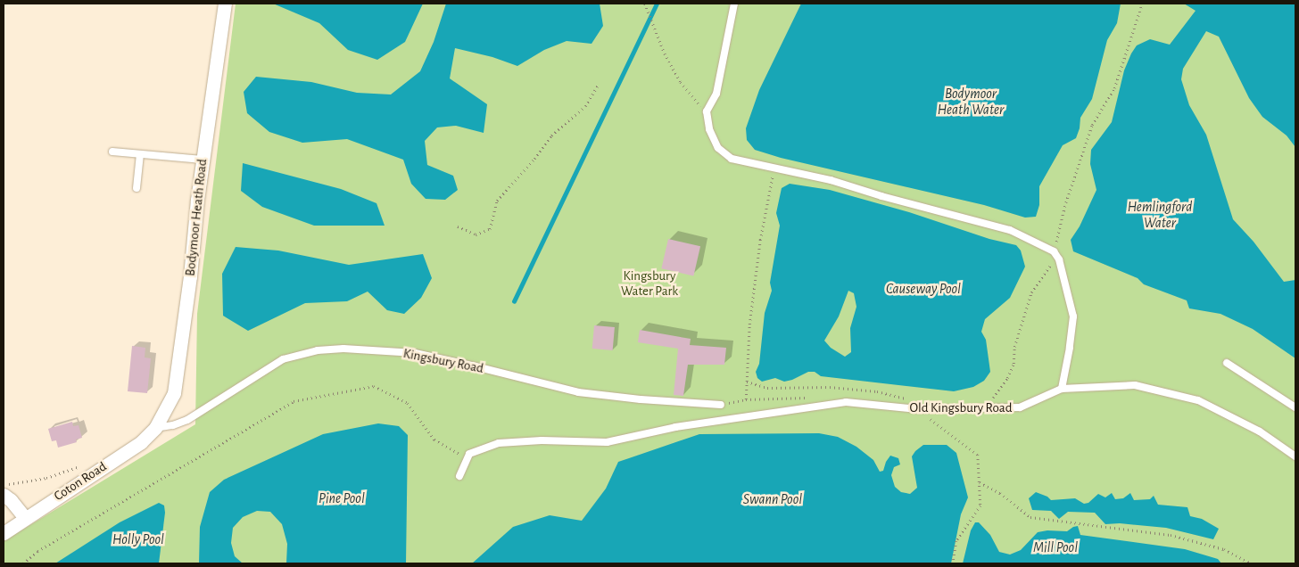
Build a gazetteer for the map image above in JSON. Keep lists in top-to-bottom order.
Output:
{
  "streets": {
    "street": ["Bodymoor Heath Road", "Coton Road"],
    "lane": ["Kingsbury Road", "Old Kingsbury Road"]
  },
  "crossings": [
    ["Bodymoor Heath Road", "Kingsbury Road"],
    ["Bodymoor Heath Road", "Coton Road"],
    ["Kingsbury Road", "Coton Road"]
  ],
  "water": [
    "Bodymoor Heath Water",
    "Hemlingford Water",
    "Causeway Pool",
    "Pine Pool",
    "Swann Pool",
    "Holly Pool",
    "Mill Pool"
  ],
  "parks": ["Kingsbury Water Park"]
}
